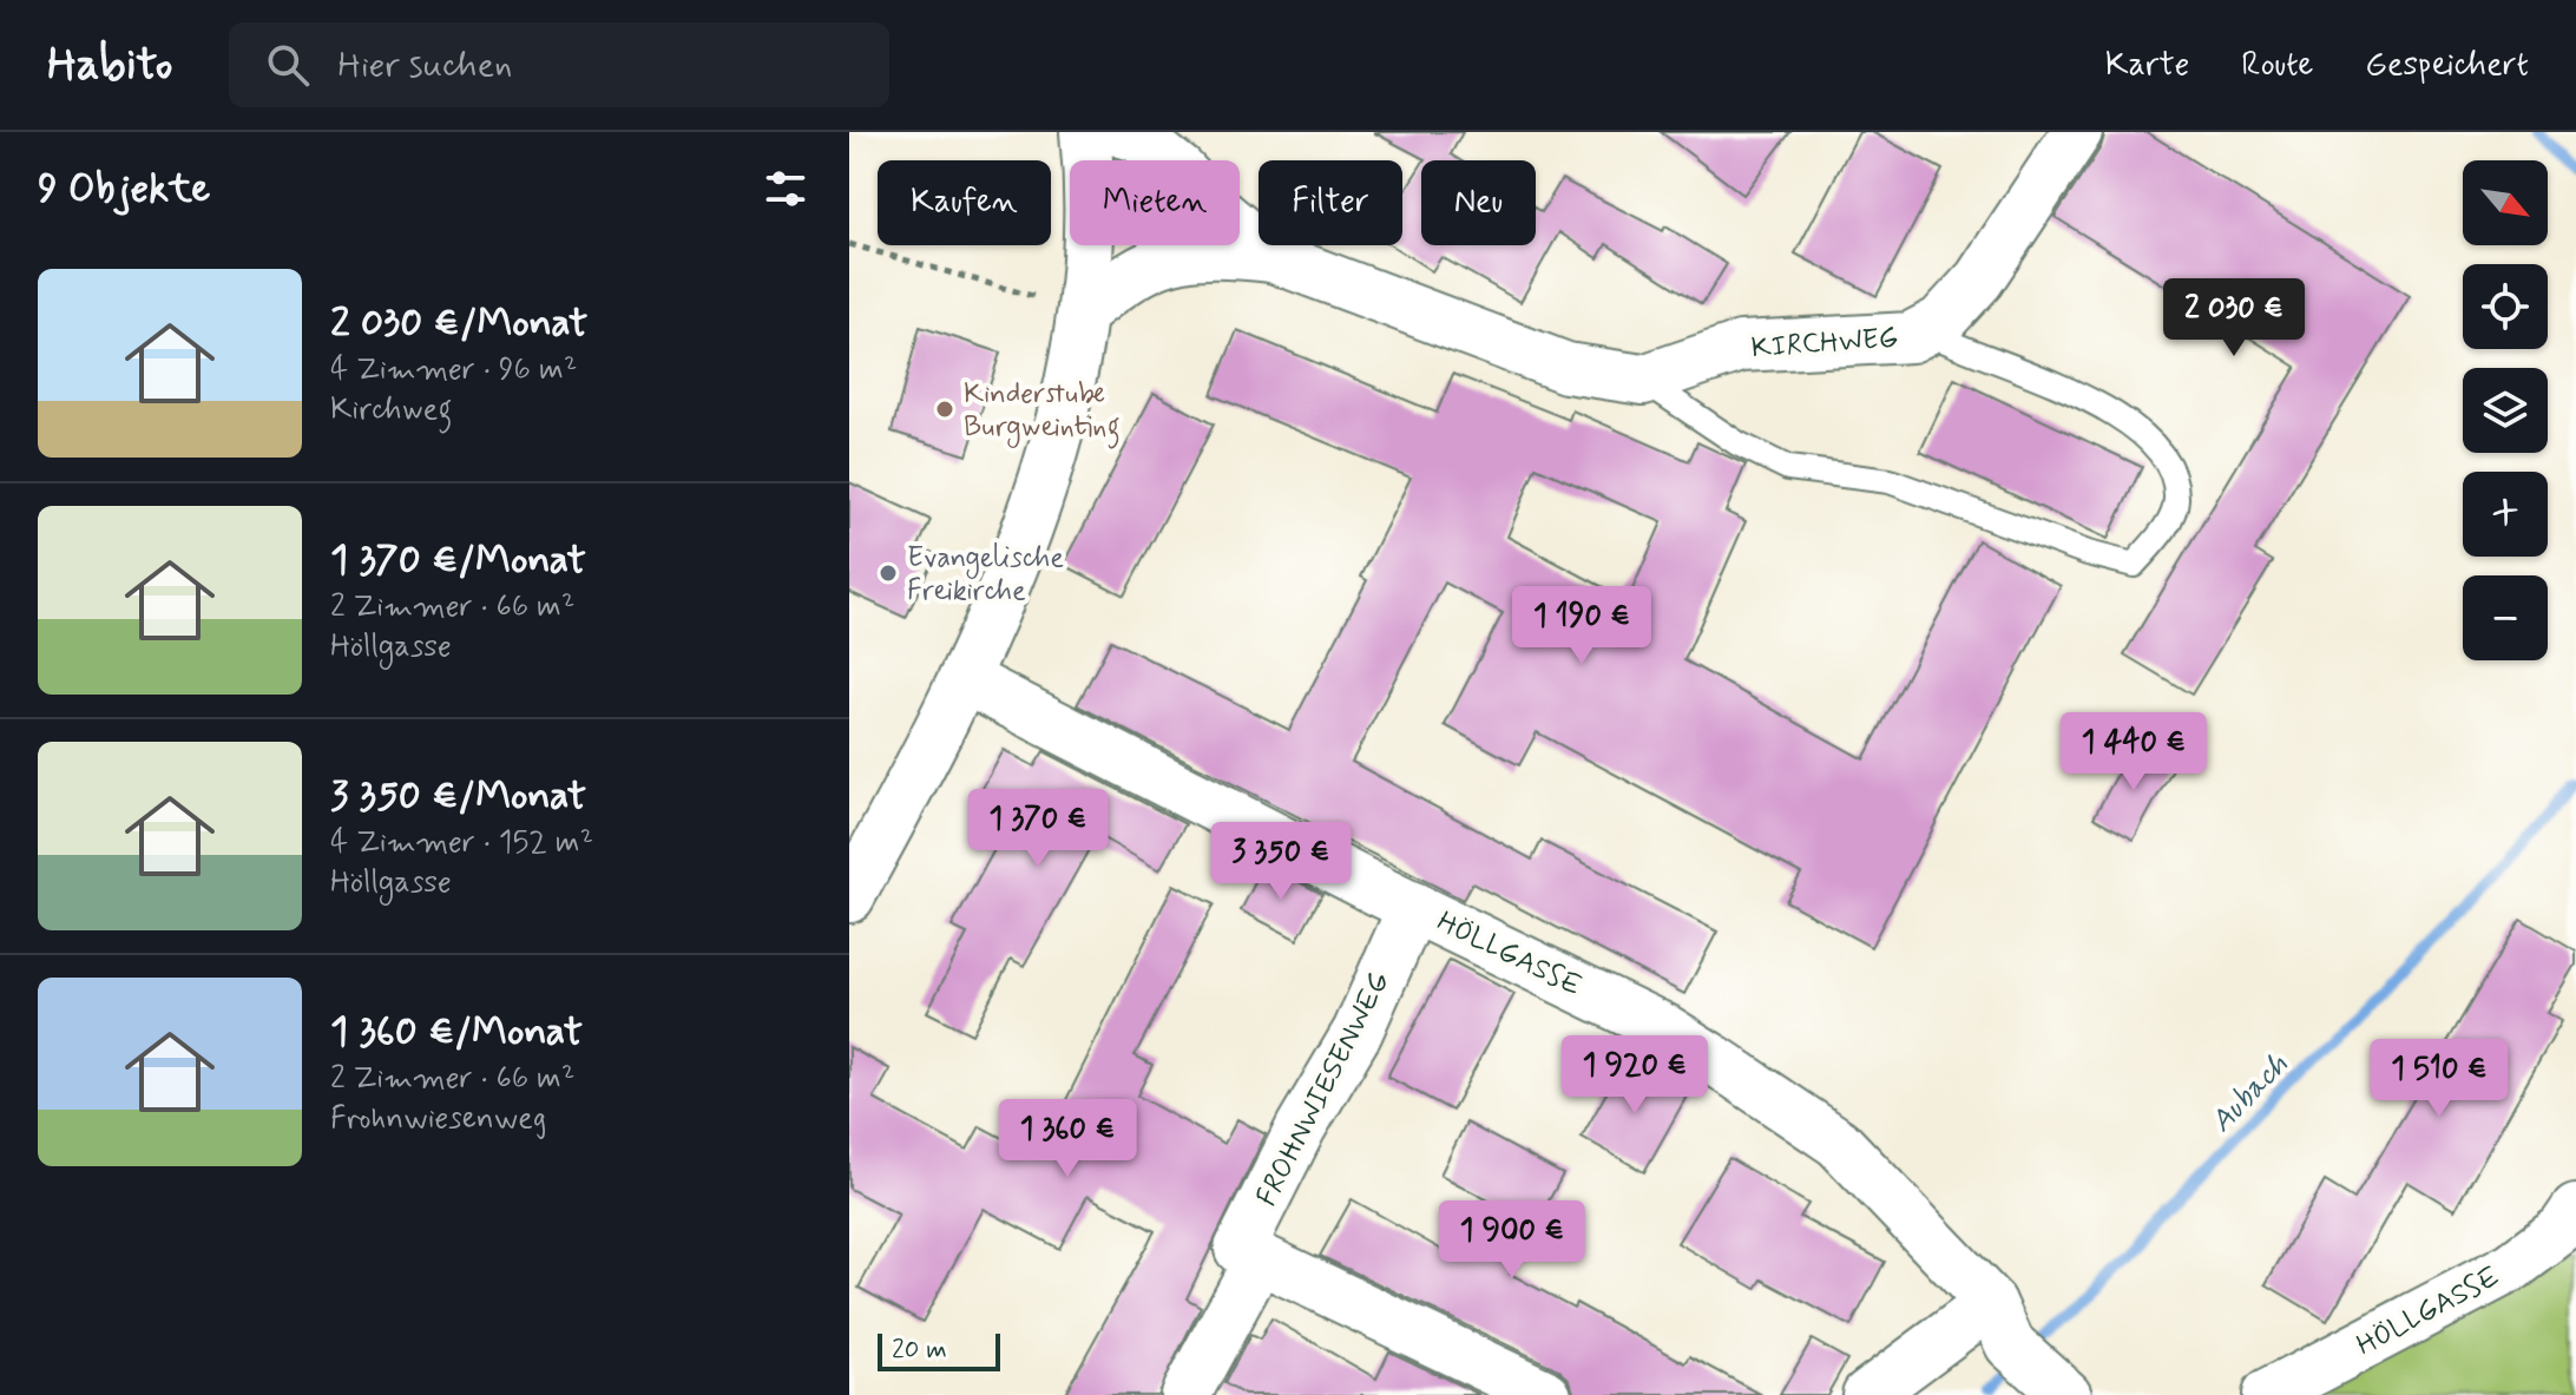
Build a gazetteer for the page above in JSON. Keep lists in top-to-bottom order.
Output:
{
  "streets": {
    "street": ["KIRCHWEG", "HÖLLGASSE", "FROHNWIESENWEG"]
  },
  "crossings": [
    ["HÖLLGASSE", "FROHNWIESENWEG"]
  ],
  "water": ["Aubach"],
  "places": ["Kinderstube Burgweinting", "Evangelische Freikirche"],
  "scale_bar": "20 m",
  "north": "bottom right",
  "page": {
    "header": "Habito",
    "search": "Hier suchen",
    "nav": ["Karte", "Route", "Gespeichert"],
    "heading": "9 Objekte",
    "map_buttons": ["+", "−"],
    "chip": [
      "Kaufen",
      "Mieten",
      "Filter",
      "Neu"
    ],
    "list": [
      {
        "name": "2 030 €/Monat",
        "note": "4 Zimmer · 96 m² · Kirchweg"
      },
      {
        "name": "1 370 €/Monat",
        "note": "2 Zimmer · 66 m² · Höllgasse"
      },
      {
        "name": "3 350 €/Monat",
        "note": "4 Zimmer · 152 m² · Höllgasse"
      },
      {
        "name": "1 360 €/Monat",
        "note": "2 Zimmer · 66 m² · Frohnwiesenweg"
      }
    ],
    "price": [
      "2 030 €",
      "1 190 €",
      "1 440 €",
      "1 370 €",
      "3 350 €",
      "1 920 €",
      "1 510 €",
      "1 360 €",
      "1 900 €"
    ],
    "scale": "20 m"
  }
}
